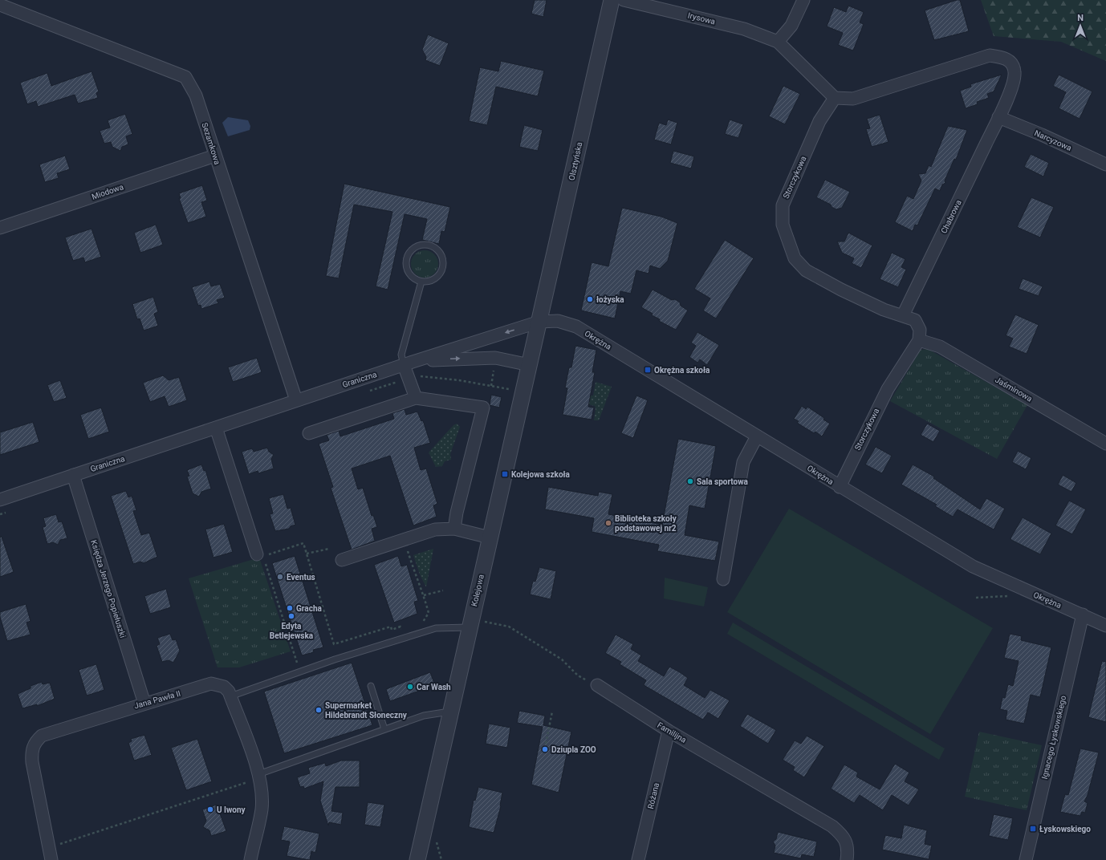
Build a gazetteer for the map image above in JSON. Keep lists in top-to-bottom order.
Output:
{
  "streets": {
    "street": [
      "Irysowa",
      "Narcyzowa",
      "Sezamkowa",
      "Olsztyńska",
      "Storczykowa",
      "Miodowa",
      "Chabrowa",
      "Okrężna",
      "Graniczna",
      "Jaśminowa",
      "Księdza Jerzego Popiełuszki",
      "Kolejowa",
      "Jana Pawła II",
      "Familijna",
      "Ignacego Łyskowskiego",
      "Różana"
    ]
  },
  "crossings": [
    ["Irysowa", "Storczykowa"],
    ["Narcyzowa", "Chabrowa"],
    ["Sezamkowa", "Miodowa"],
    ["Sezamkowa", "Graniczna"],
    ["Olsztyńska", "Okrężna"],
    ["Olsztyńska", "Graniczna"],
    ["Olsztyńska", "Kolejowa"],
    ["Storczykowa", "Chabrowa"],
    ["Storczykowa", "Okrężna"],
    ["Storczykowa", "Jaśminowa"],
    ["Okrężna", "Graniczna"],
    ["Okrężna", "Kolejowa"],
    ["Okrężna", "Ignacego Łyskowskiego"],
    ["Graniczna", "Księdza Jerzego Popiełuszki"],
    ["Graniczna", "Kolejowa"],
    ["Księdza Jerzego Popiełuszki", "Jana Pawła II"],
    ["Familijna", "Różana"]
  ],
  "places": {
    "other": [
      "łożyska",
      "Sala sportowa",
      "Biblioteka szkoły podstawowej nr2",
      "Eventus",
      "Gracha",
      "Edyta Betlejewska",
      "Car Wash",
      "Supermarket Hildebrandt Słoneczny",
      "Dziupla ZOO",
      "U Iwony"
    ],
    "transit": ["Okrężna szkoła", "Kolejowa szkoła", "Łyskowskiego"]
  },
  "north": "top"
}
